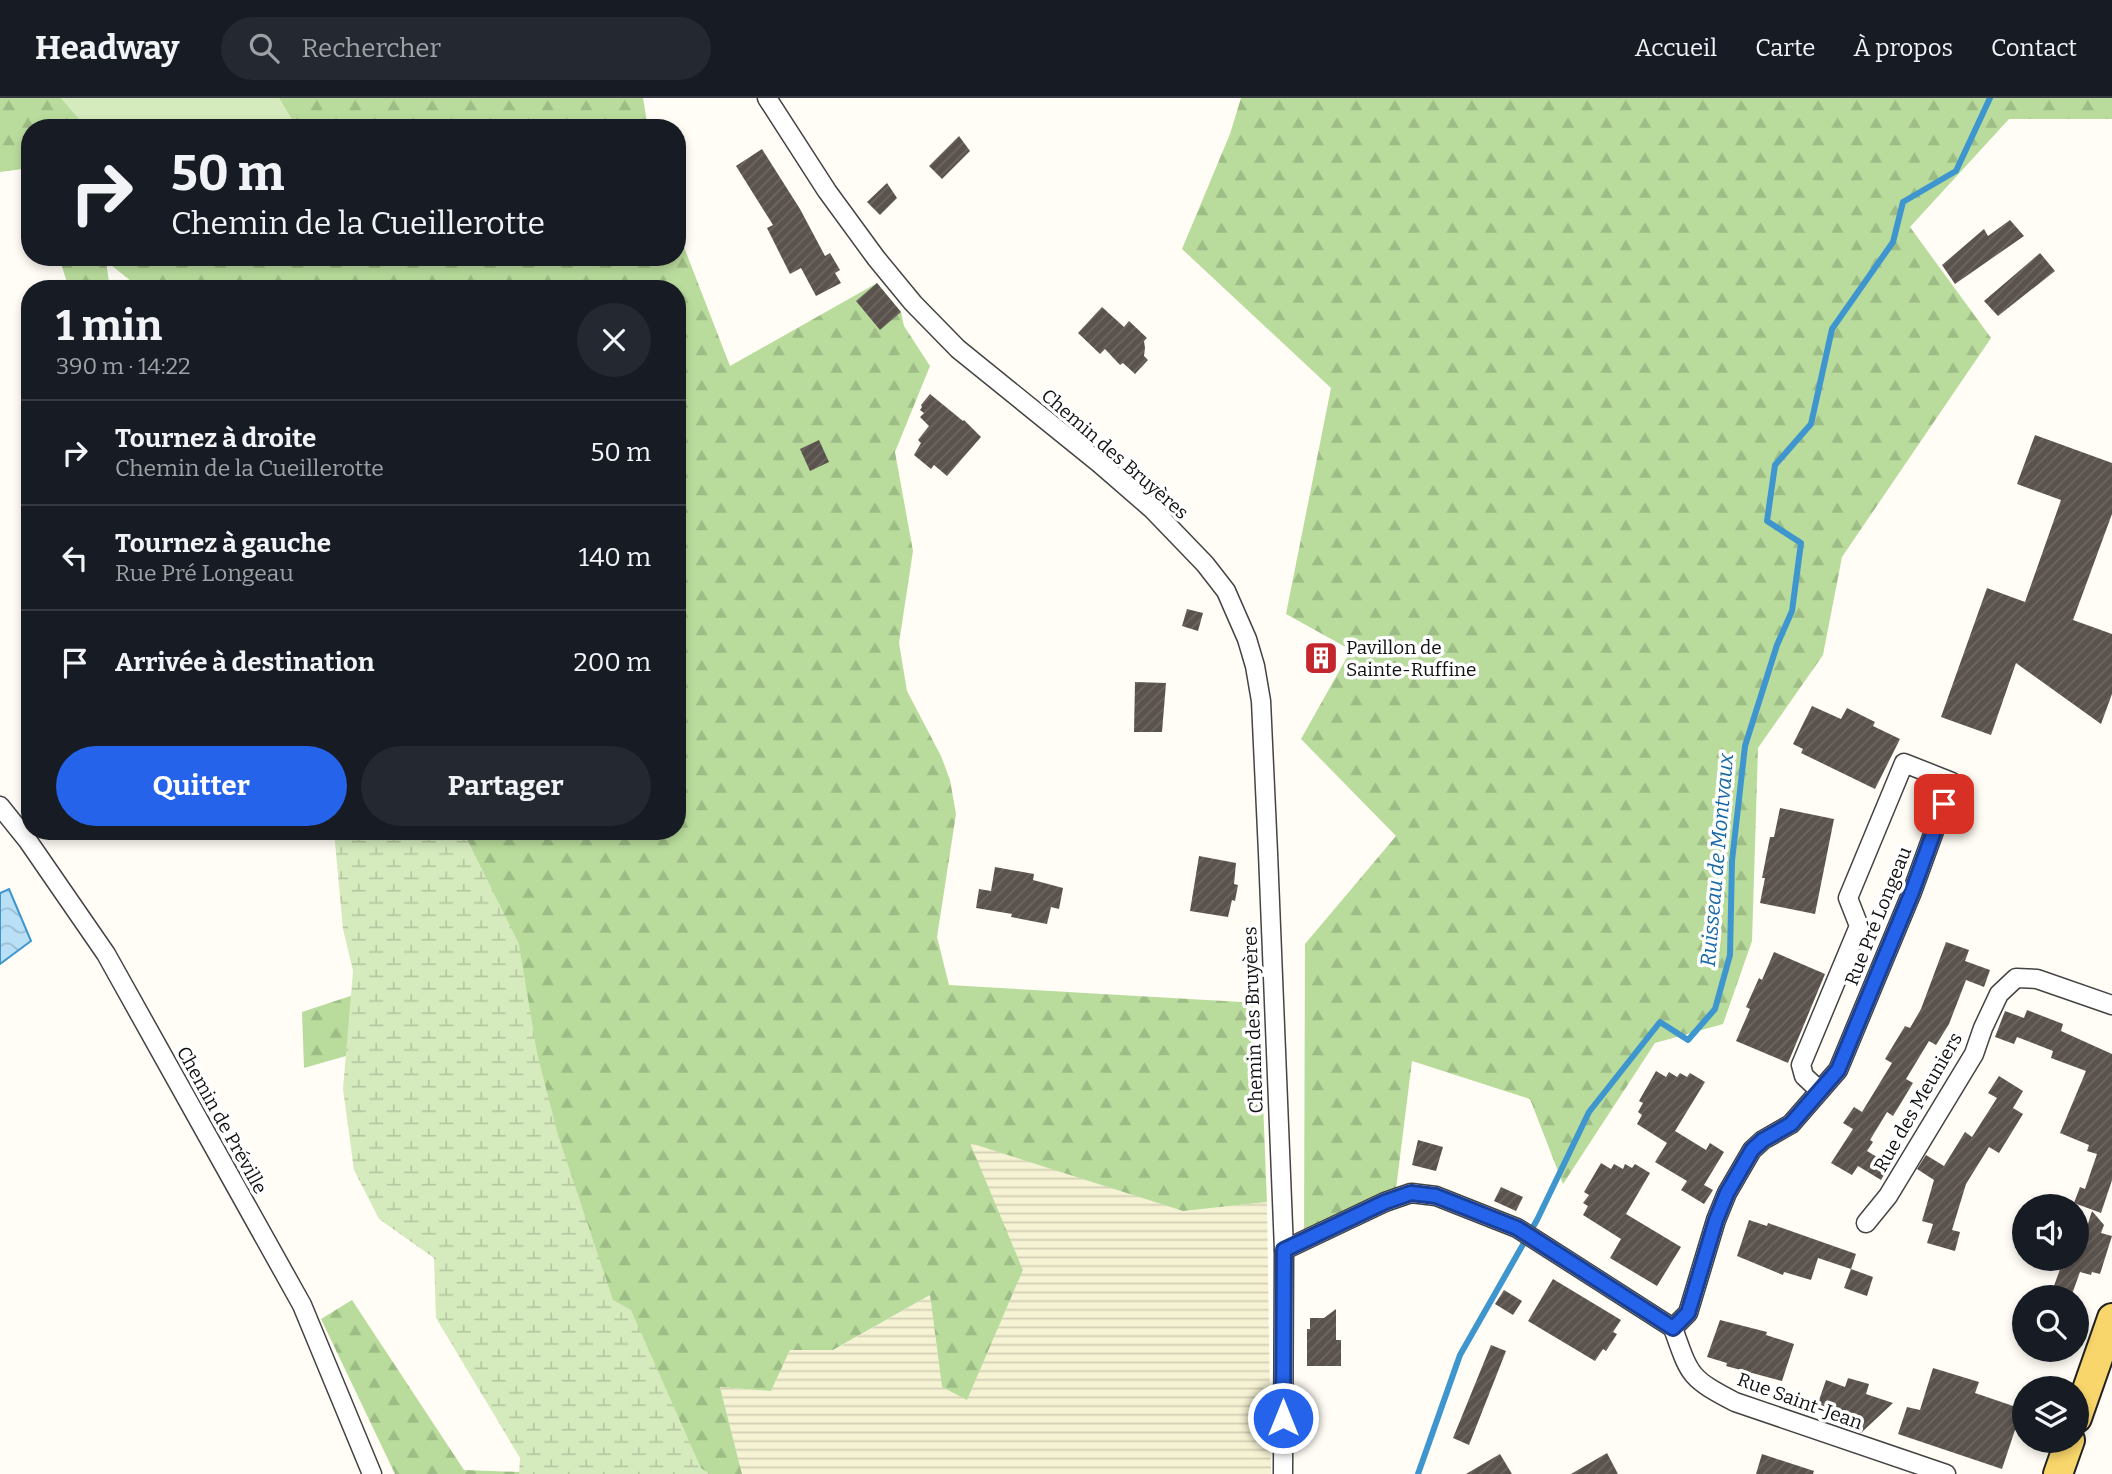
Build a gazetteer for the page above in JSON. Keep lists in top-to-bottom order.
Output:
{
  "streets": {
    "street": [
      "Chemin des Bruyères",
      "Rue Pré Longeau",
      "Rue des Meuniers",
      "Chemin de Préville",
      "Rue Saint-Jean"
    ]
  },
  "crossings": [
    ["Rue Pré Longeau", "Rue Saint-Jean"]
  ],
  "water": ["Ruisseau de Montvaux"],
  "places": {
    "building": ["Pavillon de Sainte-Ruffine"]
  },
  "page": {
    "header": "Headway",
    "search": "Rechercher",
    "nav": [
      "Accueil",
      "Carte",
      "À propos",
      "Contact"
    ],
    "turn": ["50 m", "Chemin de la Cueillerotte"],
    "heading": ["1 min", "390 m · 14:22"],
    "list": [
      {
        "name": "Tournez à droite",
        "note": "Chemin de la Cueillerotte",
        "value": "50 m"
      },
      {
        "name": "Tournez à gauche",
        "note": "Rue Pré Longeau",
        "value": "140 m"
      },
      {
        "name": "Arrivée à destination",
        "value": "200 m"
      }
    ],
    "buttons": ["Quitter", "Partager"]
  }
}
